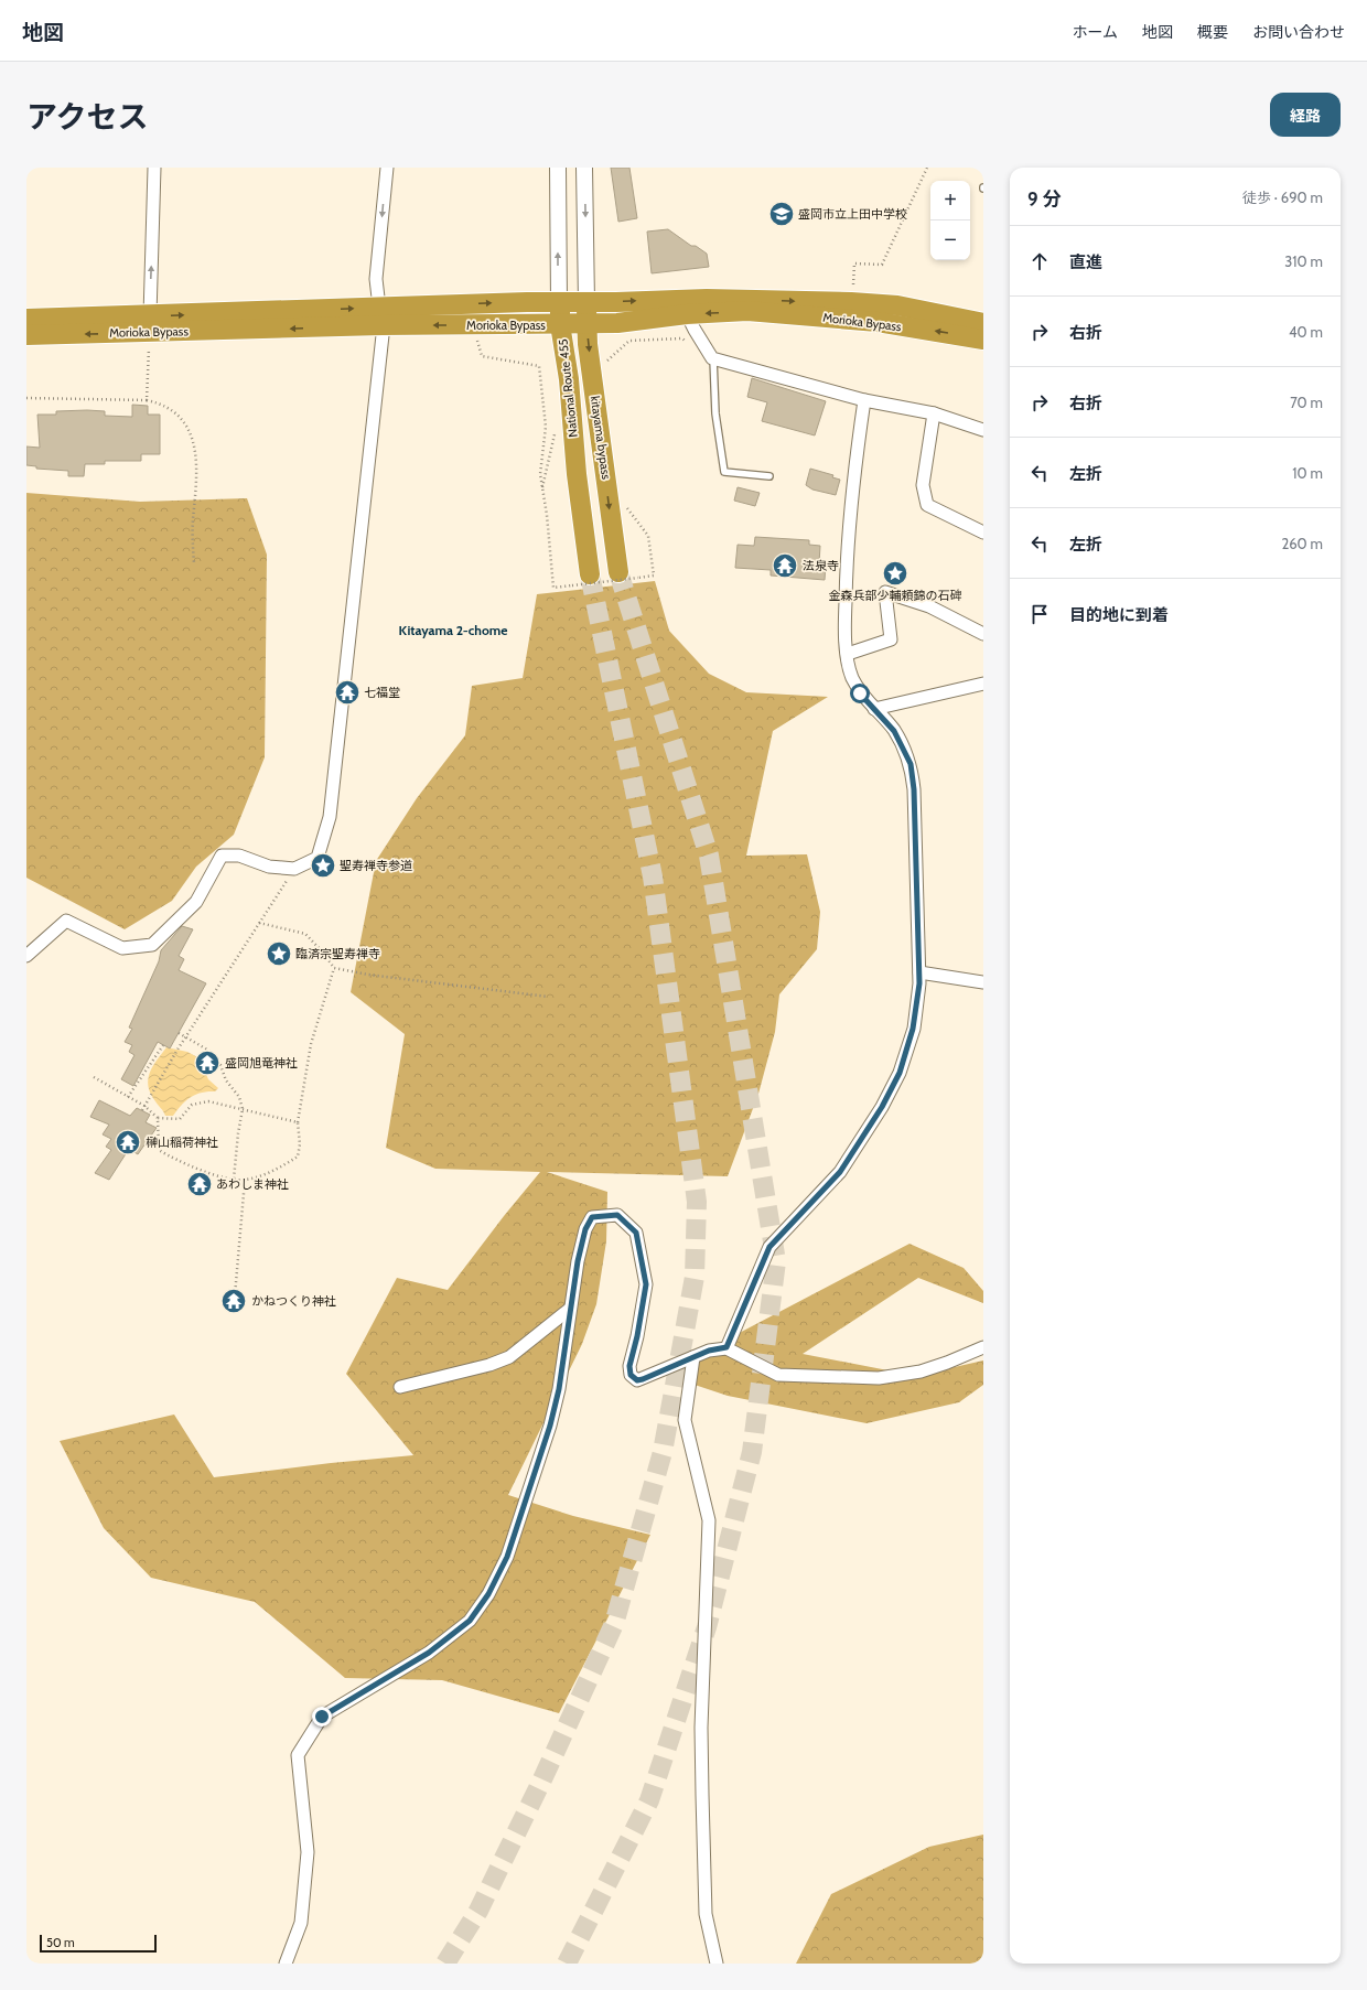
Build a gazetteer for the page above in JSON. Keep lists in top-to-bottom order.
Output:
{
  "streets": {
    "highway": ["Morioka Bypass", "National Route 455", "kitayama bypass"]
  },
  "crossings": [
    ["Morioka Bypass", "National Route 455"],
    ["Morioka Bypass", "kitayama bypass"],
    ["National Route 455", "kitayama bypass"]
  ],
  "districts": ["Kitayama 2-chome"],
  "places": {
    "school or university": ["盛岡市立上田中学校"],
    "temple": [
      "法泉寺",
      "七福堂",
      "盛岡旭竜神社",
      "榊山稲荷神社",
      "あわしま神社",
      "かねつくり神社"
    ],
    "place": ["金森兵部少輔頼錦の石碑", "聖寿禅寺参道", "臨済宗聖寿禅寺"]
  },
  "scale_bar": "50 m",
  "page": {
    "header": "地図",
    "nav": [
      "ホーム",
      "地図",
      "概要",
      "お問い合わせ"
    ],
    "title": "アクセス",
    "buttons": "経路",
    "heading": ["9 分", "徒歩 · 690 m"],
    "map_buttons": ["+", "−"],
    "list": [
      ["直進", "310 m"],
      ["右折", "40 m"],
      ["右折", "70 m"],
      ["左折", "10 m"],
      ["左折", "260 m"],
      "目的地に到着"
    ],
    "scale": "50 m"
  }
}
